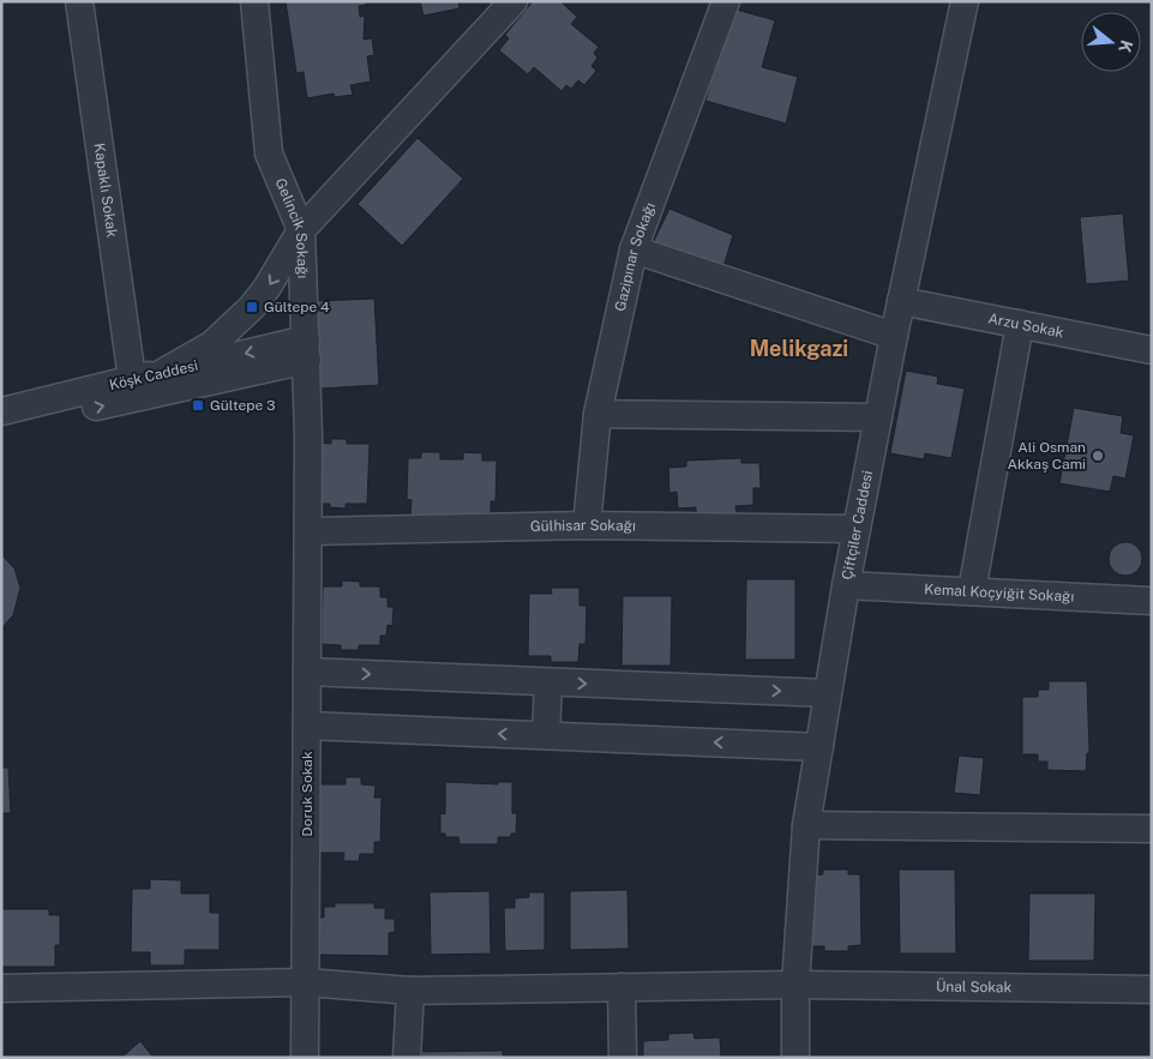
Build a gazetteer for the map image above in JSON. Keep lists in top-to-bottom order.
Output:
{
  "streets": {
    "street": [
      "Kapaklı Sokak",
      "Gelincik Sokağı",
      "Gazipınar Sokağı",
      "Arzu Sokak",
      "Köşk Caddesi",
      "Gülhisar Sokağı",
      "Çiftçiler Caddesi",
      "Kemal Koçyiğit Sokağı",
      "Doruk Sokak",
      "Ünal Sokak"
    ]
  },
  "crossings": [
    ["Kapaklı Sokak", "Köşk Caddesi"],
    ["Gelincik Sokağı", "Köşk Caddesi"],
    ["Gelincik Sokağı", "Gülhisar Sokağı"],
    ["Gelincik Sokağı", "Doruk Sokak"],
    ["Gazipınar Sokağı", "Gülhisar Sokağı"],
    ["Arzu Sokak", "Çiftçiler Caddesi"],
    ["Gülhisar Sokağı", "Çiftçiler Caddesi"],
    ["Gülhisar Sokağı", "Doruk Sokak"],
    ["Çiftçiler Caddesi", "Kemal Koçyiğit Sokağı"],
    ["Çiftçiler Caddesi", "Ünal Sokak"],
    ["Doruk Sokak", "Ünal Sokak"]
  ],
  "districts": ["Melikgazi"],
  "places": {
    "transit": ["Gültepe 4", "Gültepe 3"],
    "other": ["Ali Osman Akkaş Cami"]
  },
  "north": "right"
}
